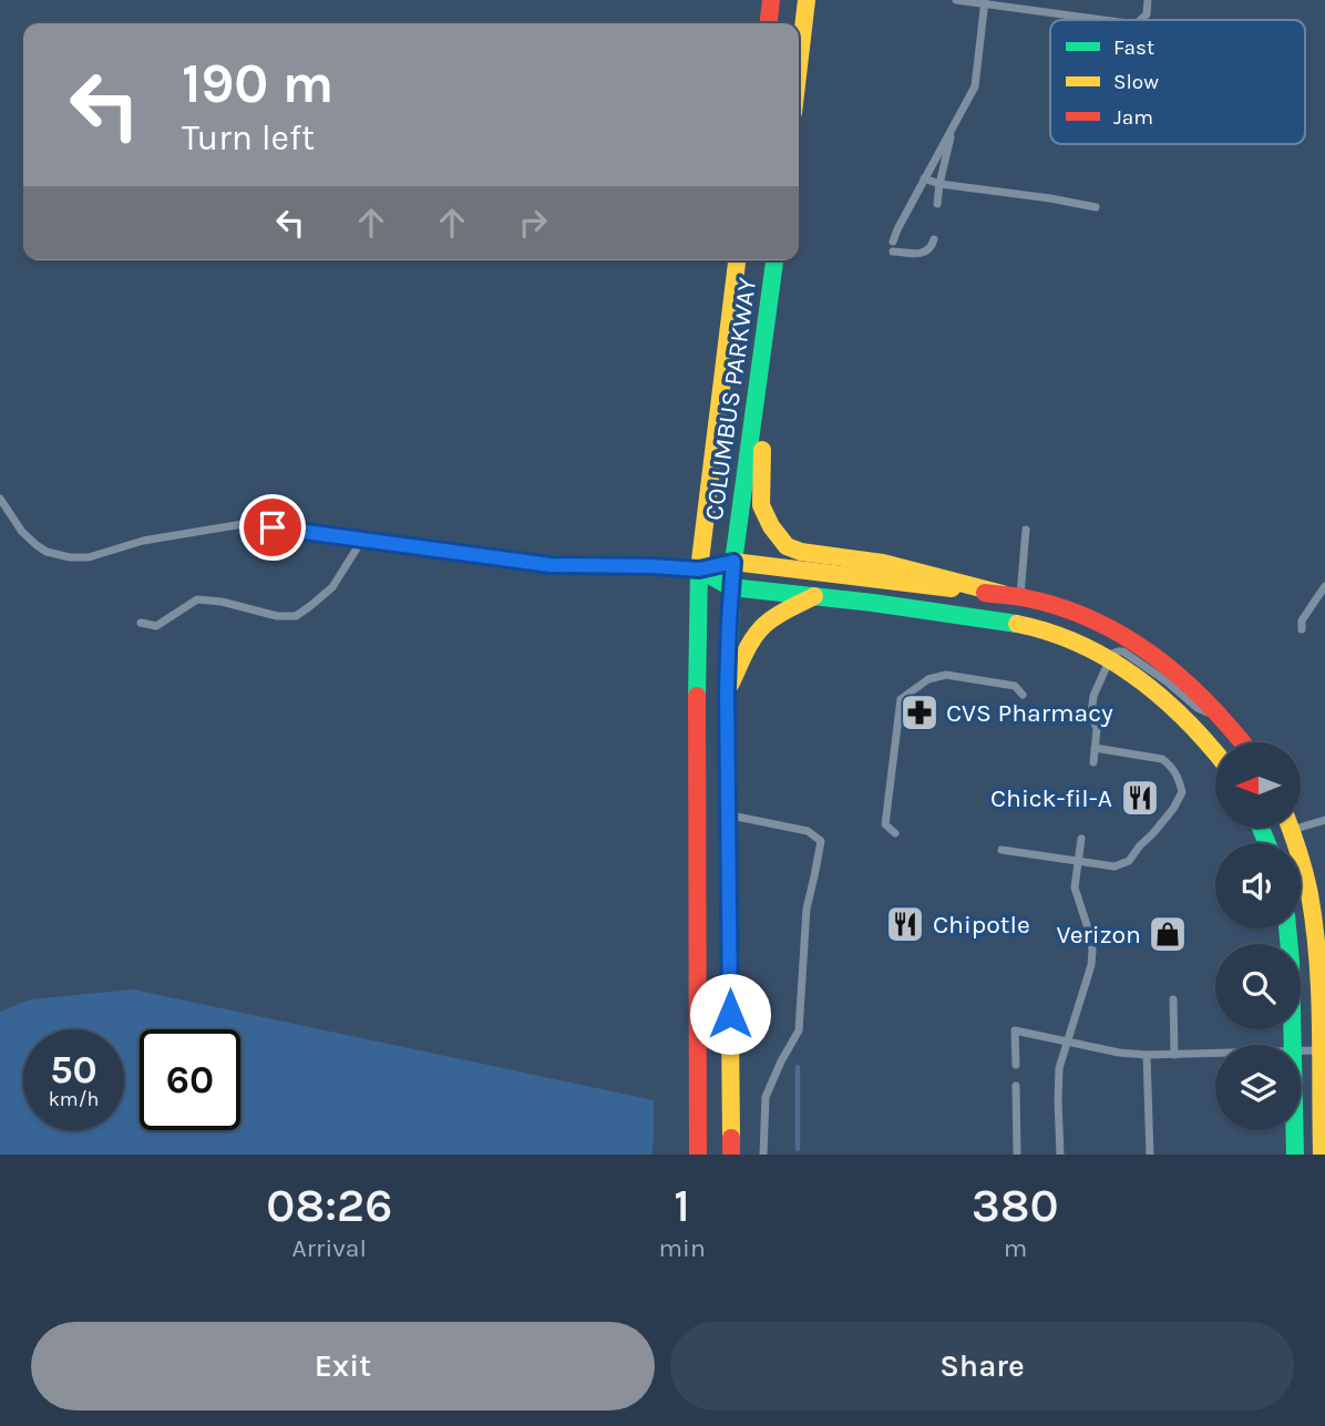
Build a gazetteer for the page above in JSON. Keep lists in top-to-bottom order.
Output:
{
  "streets": {
    "main road": ["COLUMBUS PARKWAY"]
  },
  "places": {
    "pharmacy": ["CVS Pharmacy"],
    "restaurant": ["Chick-fil-A", "Chipotle"],
    "shop": ["Verizon"]
  },
  "legend": ["Fast", "Slow", "Jam"],
  "north": "left",
  "page": {
    "turn": ["190 m", "Turn left"],
    "speed": "50 km/h",
    "limit": "60",
    "eta": [
      "08:26",
      "Arrival",
      "1",
      "min",
      "380",
      "m"
    ],
    "buttons": ["Exit", "Share"]
  }
}
